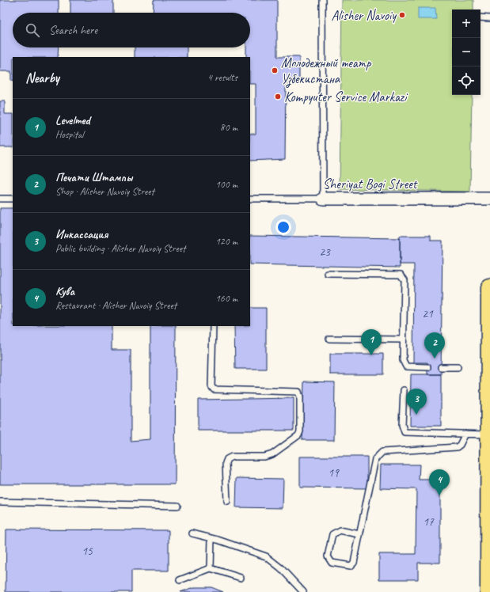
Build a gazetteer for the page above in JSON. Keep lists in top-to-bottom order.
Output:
{
  "streets": {
    "street": ["Sheriyat Bogi Street"]
  },
  "places": ["Alisher Navoiy", "Молодежный театр Узбекистана", "Kompyuter Service Markazi"],
  "house_numbers": [
    "23",
    "21",
    "19",
    "17",
    "15"
  ],
  "page": {
    "map_buttons": ["+", "−"],
    "search": "Search here",
    "heading": ["Nearby", "4 results"],
    "list": [
      {
        "mark": "1",
        "name": "Levelmed",
        "note": "Hospital",
        "value": "80 m"
      },
      {
        "mark": "2",
        "name": "Печати Штампы",
        "note": "Shop · Alisher Navoiy Street",
        "value": "100 m"
      },
      {
        "mark": "3",
        "name": "Инкасcация",
        "note": "Public building · Alisher Navoiy Street",
        "value": "120 m"
      },
      {
        "mark": "4",
        "name": "Кува",
        "note": "Restaurant · Alisher Navoiy Street",
        "value": "160 m"
      }
    ],
    "pins": [
      "1",
      "2",
      "3",
      "4"
    ]
  }
}
